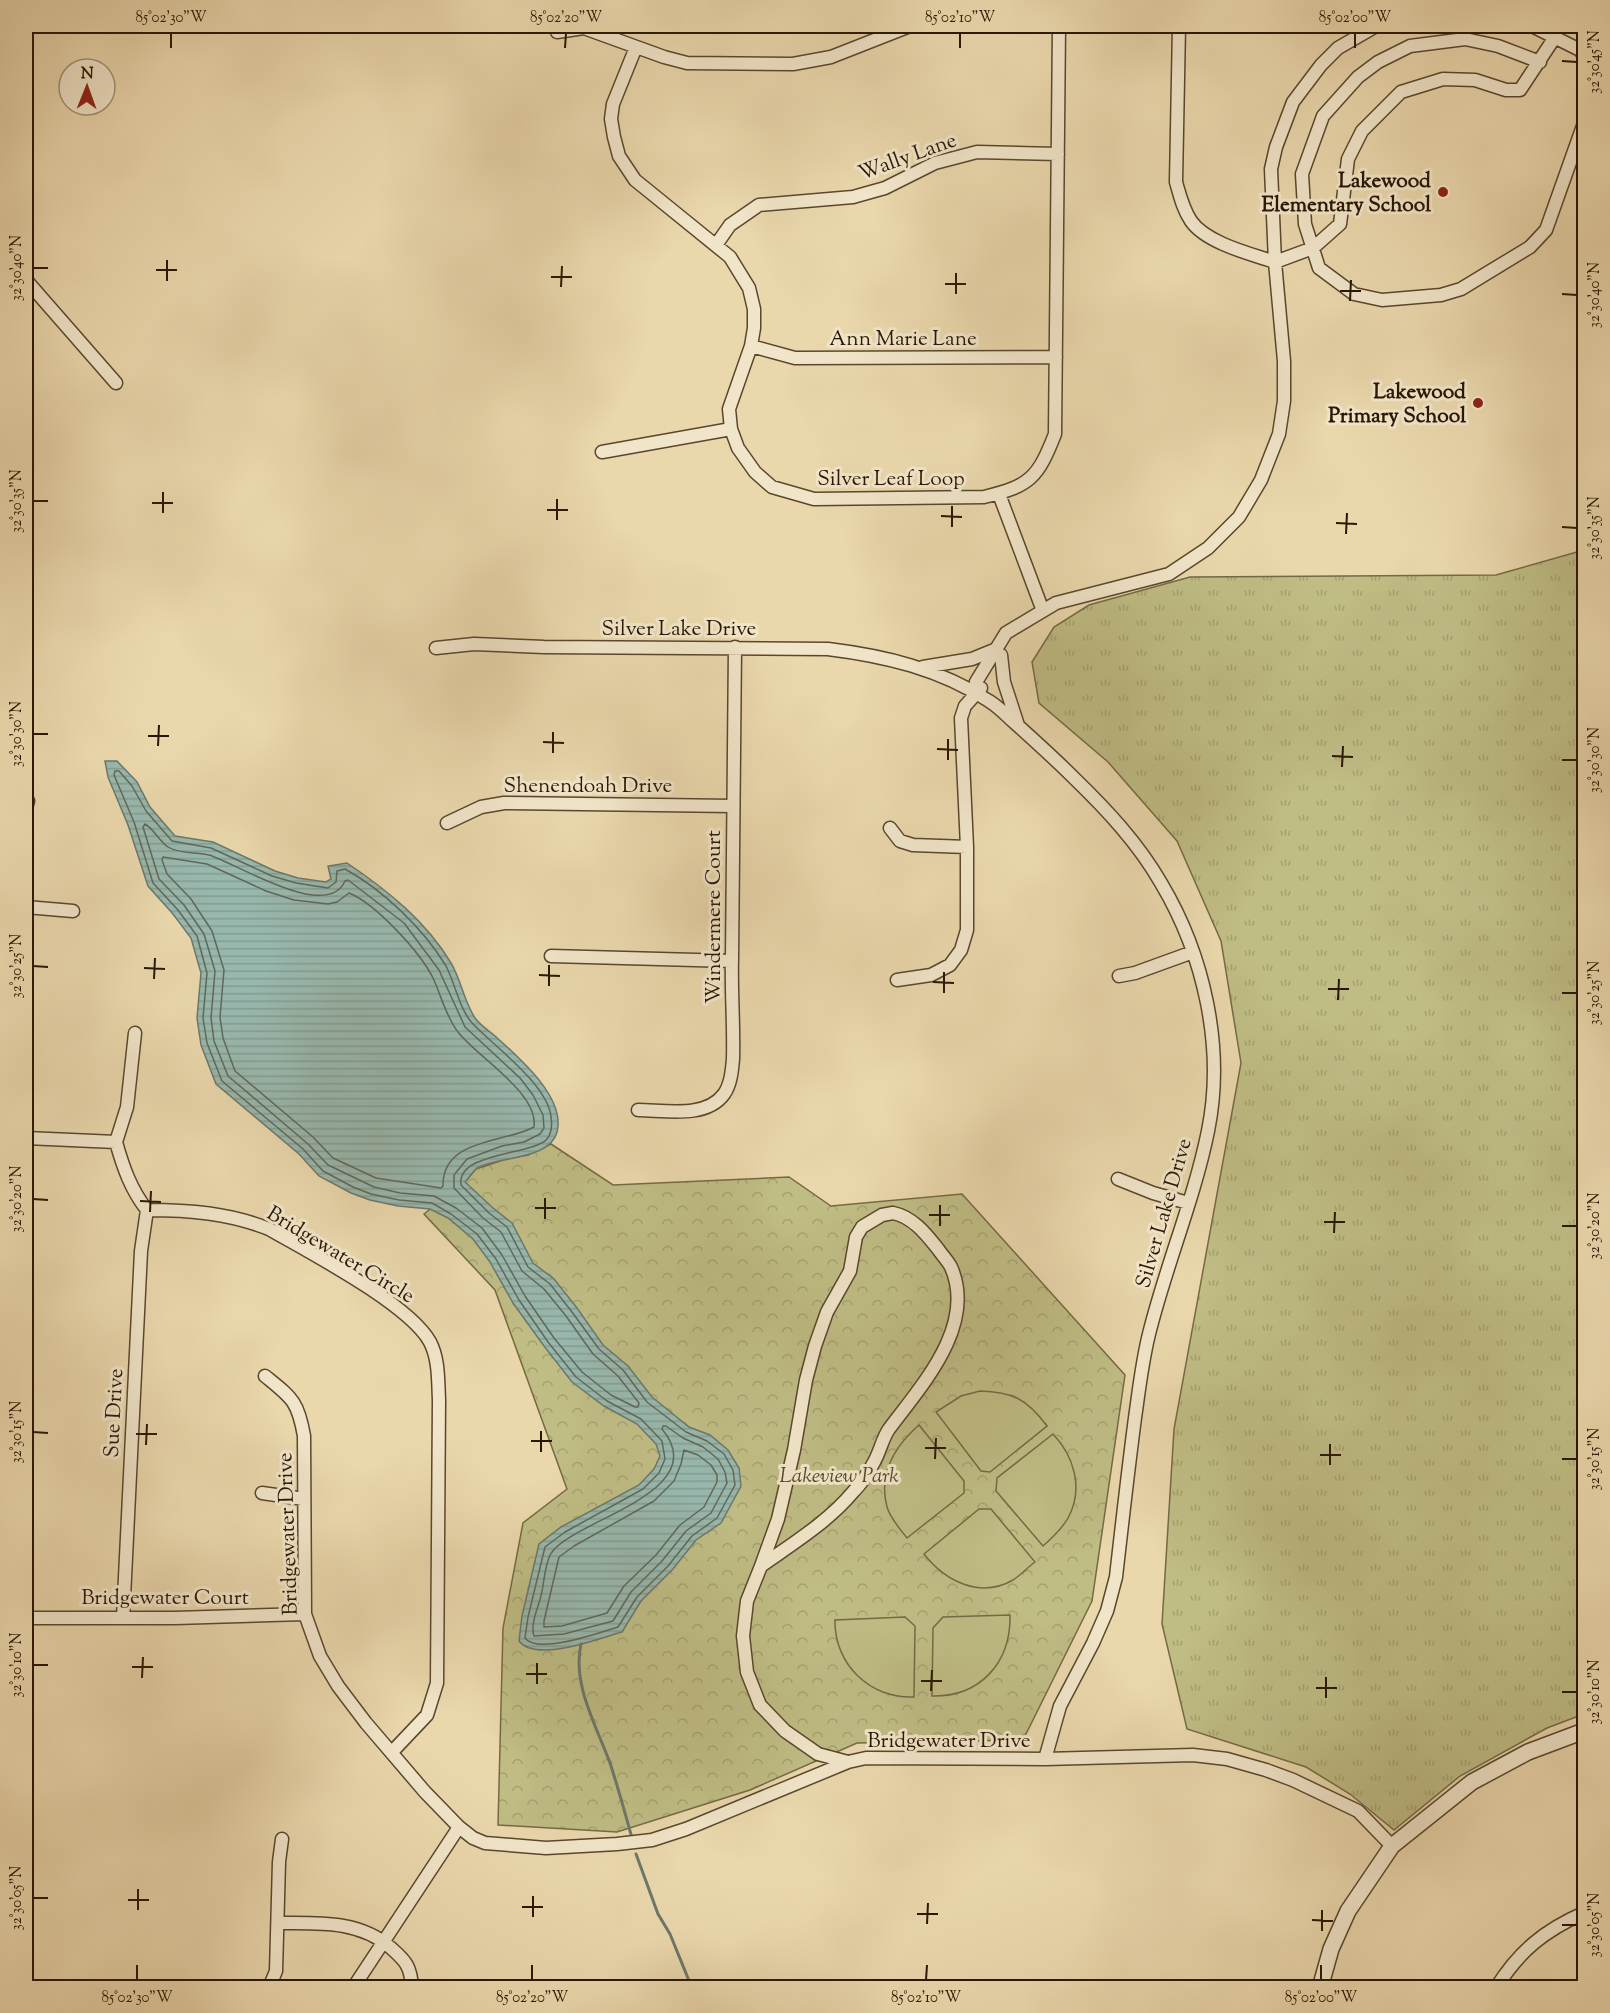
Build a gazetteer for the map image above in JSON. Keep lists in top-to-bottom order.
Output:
{
  "streets": {
    "street": [
      "Wally Lane",
      "Ann Marie Lane",
      "Silver Leaf Loop",
      "Silver Lake Drive",
      "Shenendoah Drive",
      "Windermere Court",
      "Bridgewater Circle",
      "Sue Drive",
      "Bridgewater Drive",
      "Bridgewater Court"
    ]
  },
  "crossings": [
    ["Wally Lane", "Silver Leaf Loop"],
    ["Ann Marie Lane", "Silver Leaf Loop"],
    ["Silver Lake Drive", "Windermere Court"],
    ["Silver Lake Drive", "Bridgewater Drive"],
    ["Shenendoah Drive", "Windermere Court"],
    ["Bridgewater Circle", "Sue Drive"],
    ["Bridgewater Circle", "Bridgewater Drive"],
    ["Sue Drive", "Bridgewater Court"],
    ["Bridgewater Drive", "Bridgewater Court"]
  ],
  "parks": ["Lakeview Park"],
  "places": ["Lakewood Elementary School", "Lakewood Primary School"],
  "north": "top",
  "coordinates": [
    "85°02'30\"W",
    "85°02'20\"W",
    "85°02'10\"W",
    "85°02'00\"W",
    "32°30'45\"N",
    "32°30'40\"N",
    "32°30'35\"N",
    "32°30'30\"N",
    "32°30'25\"N",
    "32°30'20\"N",
    "32°30'15\"N",
    "32°30'10\"N",
    "32°30'05\"N"
  ]
}
